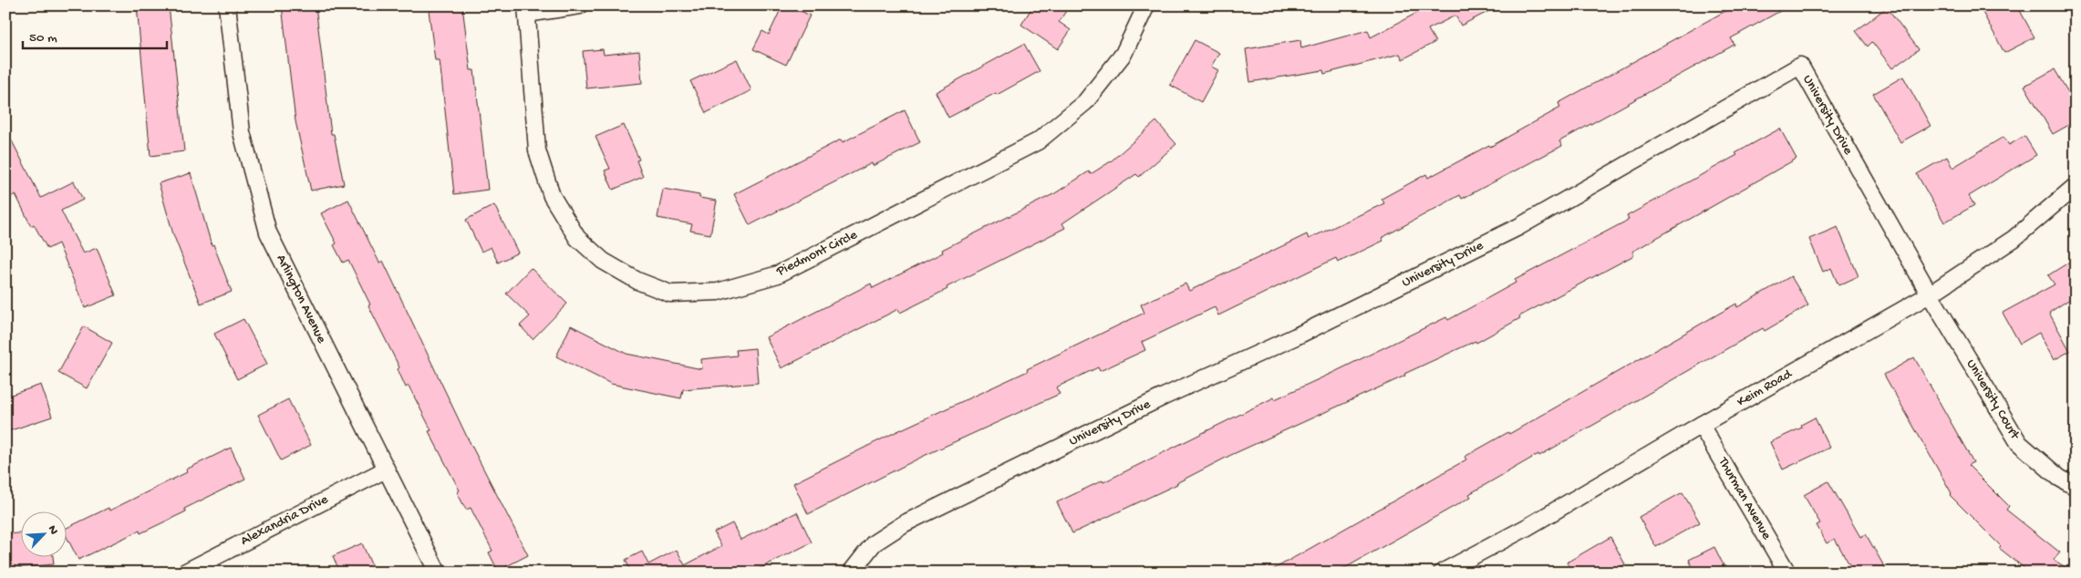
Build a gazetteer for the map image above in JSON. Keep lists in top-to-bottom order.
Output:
{
  "streets": {
    "street": [
      "University Drive",
      "Piedmont Circle",
      "Arlington Avenue",
      "Keim Road",
      "University Court",
      "Thurman Avenue",
      "Alexandria Drive"
    ]
  },
  "crossings": [
    ["University Drive", "Keim Road"],
    ["University Drive", "University Court"],
    ["Arlington Avenue", "Alexandria Drive"],
    ["Keim Road", "University Court"],
    ["Keim Road", "Thurman Avenue"]
  ],
  "scale_bar": "50 m",
  "north": "top right"
}
